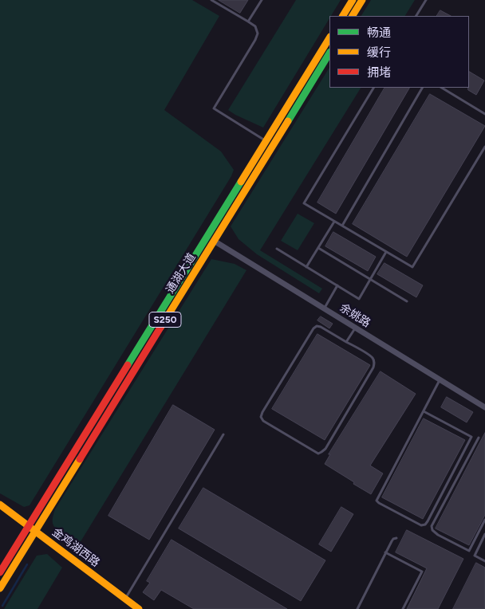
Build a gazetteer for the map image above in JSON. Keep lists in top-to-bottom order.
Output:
{
  "streets": {
    "main road": ["通湖大道", "S250", "金鸡湖西路"],
    "street": ["余姚路"]
  },
  "crossings": [
    ["通湖大道", "余姚路"],
    ["通湖大道", "金鸡湖西路"]
  ],
  "legend": ["畅通", "缓行", "拥堵"]
}
